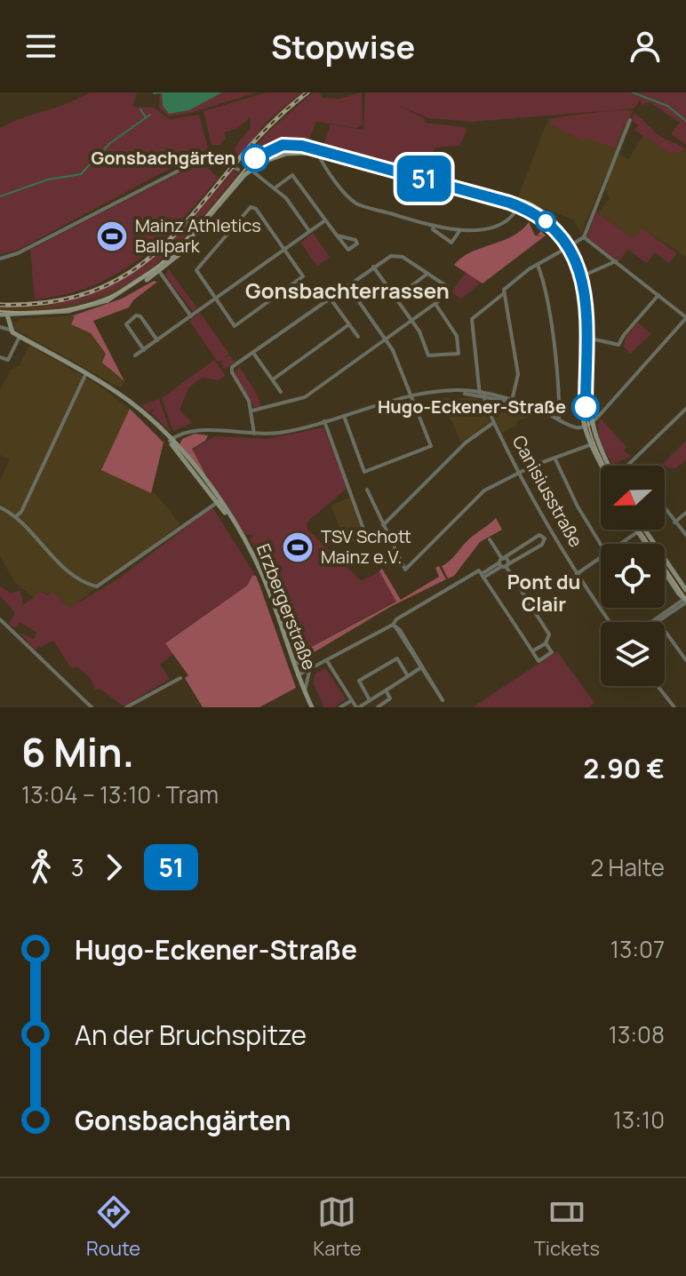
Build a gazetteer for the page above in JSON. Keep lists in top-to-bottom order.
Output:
{
  "streets": {
    "main road": ["Erzbergerstraße"],
    "street": ["Canisiusstraße"]
  },
  "districts": ["Gonsbachterrassen", "Pont du Clair"],
  "places": {
    "other": ["Gonsbachgärten", "Hugo-Eckener-Straße"],
    "sports": ["Mainz Athletics Ballpark", "TSV Schott Mainz e.V."]
  },
  "lines": ["tram line 51"],
  "north": "left",
  "page": {
    "header": "Stopwise",
    "on_map": "51",
    "heading": ["6 Min.", "13:04 – 13:10 · Tram", "2.90 €"],
    "legs": ["3", "51", "2 Halte"],
    "list": [
      {
        "name": "Hugo-Eckener-Straße",
        "value": "13:07"
      },
      {
        "name": "An der Bruchspitze",
        "value": "13:08"
      },
      {
        "name": "Gonsbachgärten",
        "value": "13:10"
      }
    ],
    "tabs": ["Route", "Karte", "Tickets"]
  }
}
